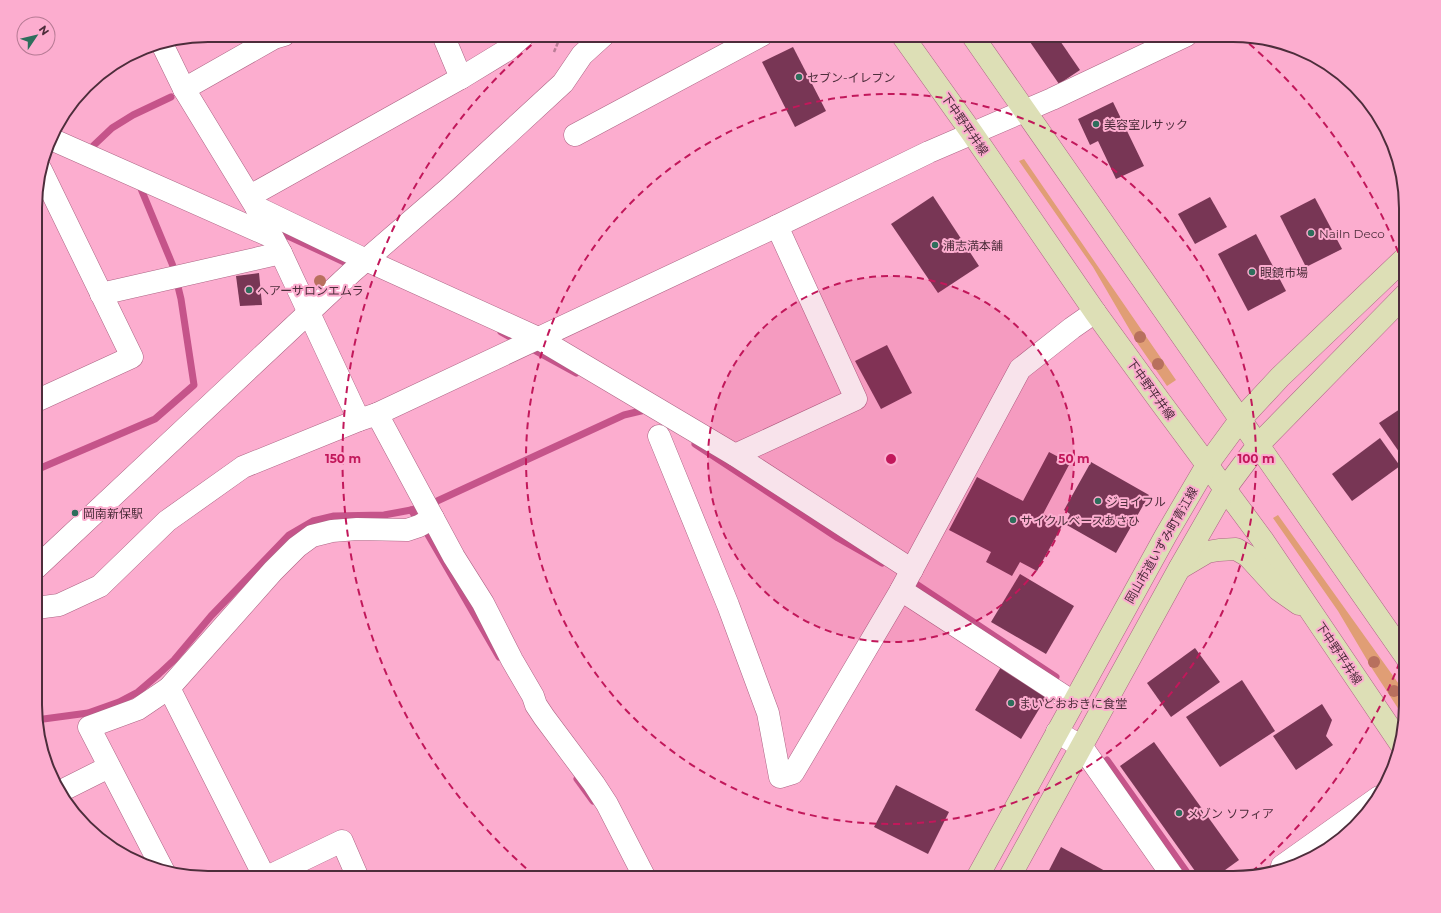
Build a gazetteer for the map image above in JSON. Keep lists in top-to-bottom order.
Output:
{
  "streets": {
    "street": ["下中野平井線", "岡山市道いずみ町青江線"]
  },
  "crossings": [
    ["下中野平井線", "岡山市道いずみ町青江線"]
  ],
  "places": [
    "セブン-イレブン",
    "美容室ルサック",
    "Nailn Deco",
    "浦志満本舗",
    "眼鏡市場",
    "ヘアーサロンエムラ",
    "ジョイフル",
    "岡南新保駅",
    "サイクルベースあさひ",
    "まいどおおきに食堂",
    "メゾン ソフィア"
  ],
  "north": "top right",
  "rings": ["50 m", "100 m", "150 m"]
}
